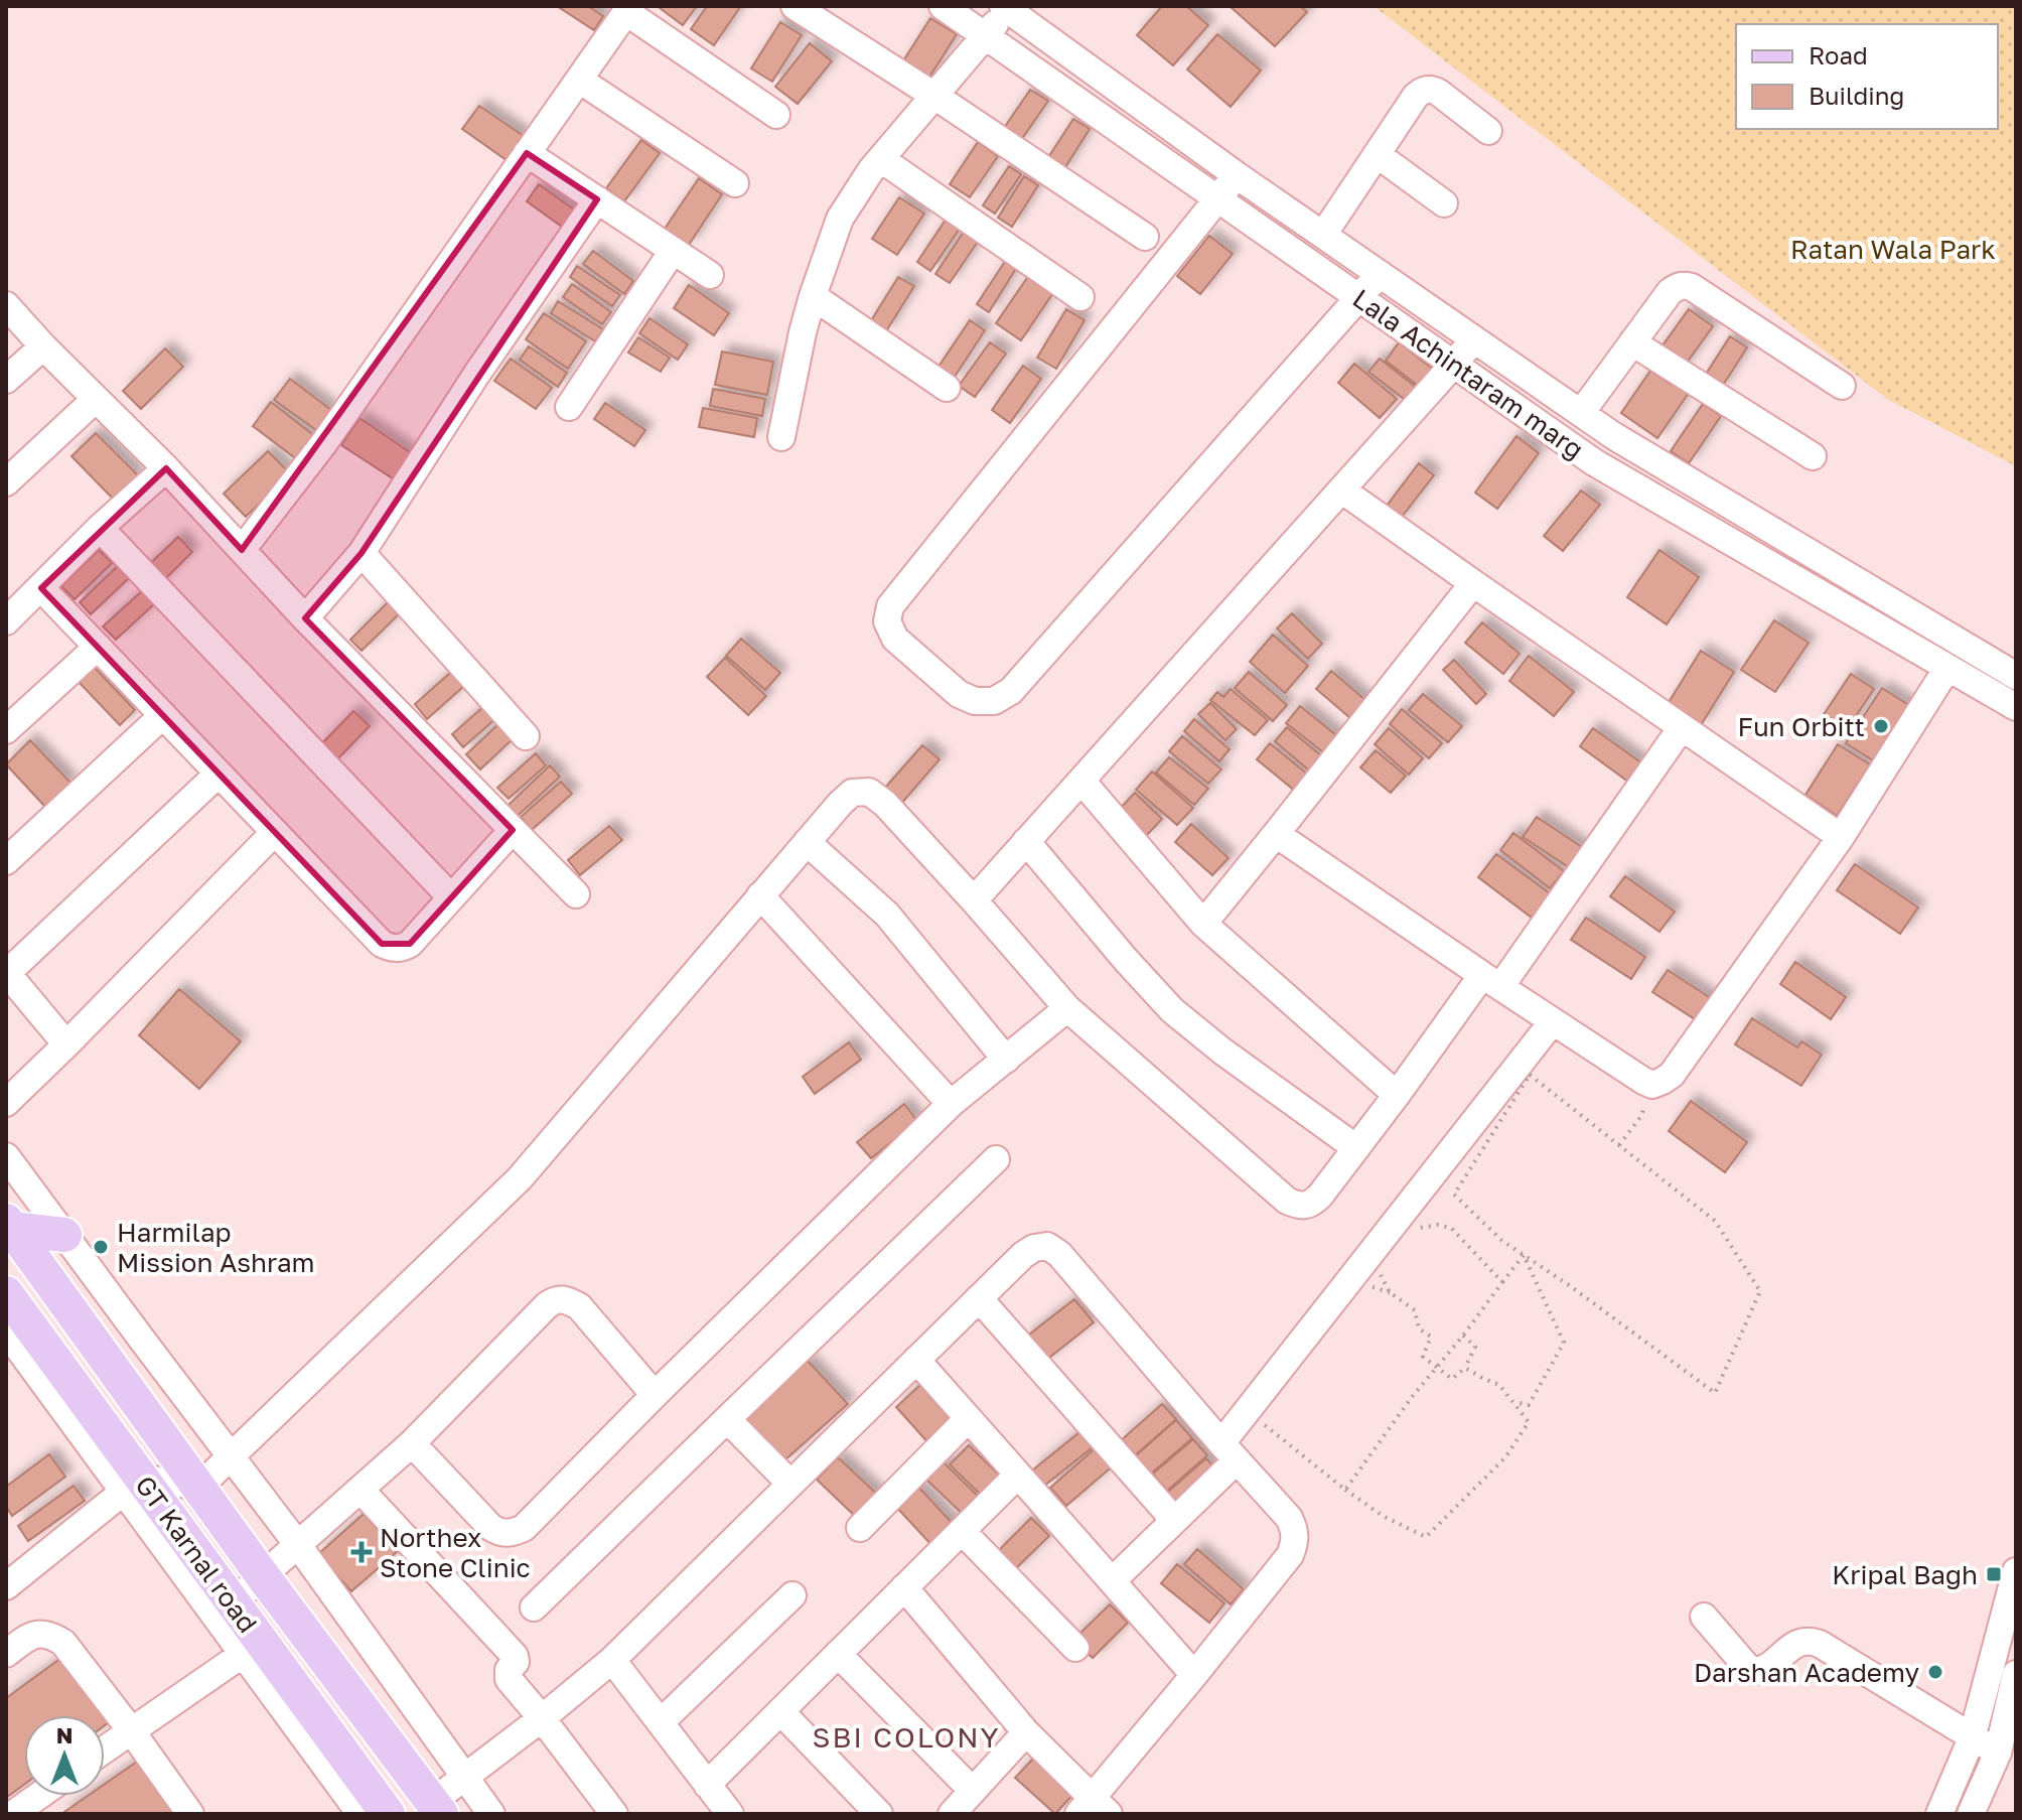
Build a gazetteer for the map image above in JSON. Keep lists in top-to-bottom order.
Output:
{
  "streets": {
    "main road": ["GT Karnal road"],
    "street": ["Lala Achintaram marg"]
  },
  "districts": ["SBI COLONY"],
  "parks": ["Ratan Wala Park"],
  "places": {
    "other": ["Fun Orbitt", "Harmilap Mission Ashram", "Darshan Academy"],
    "health": ["Northex Stone Clinic"],
    "transit": ["Kripal Bagh"]
  },
  "legend": ["Road", "Building"],
  "north": "top"
}
